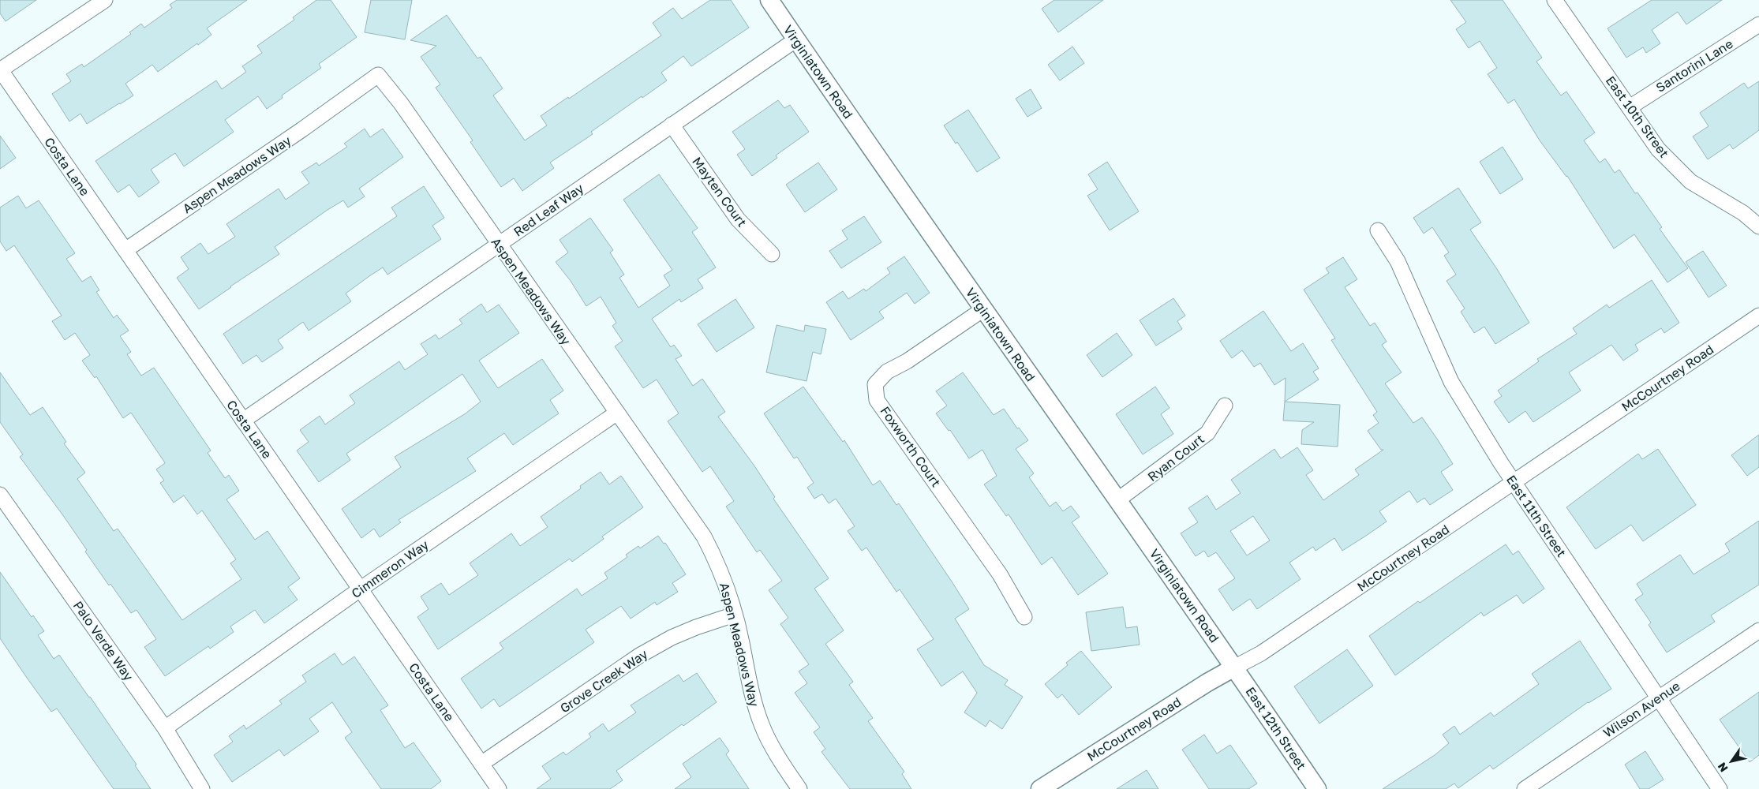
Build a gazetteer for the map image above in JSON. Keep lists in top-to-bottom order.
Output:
{
  "streets": {
    "street": [
      "Santorini Lane",
      "Virginiatown Road",
      "East 10th Street",
      "Costa Lane",
      "Aspen Meadows Way",
      "Mayten Court",
      "Red Leaf Way",
      "McCourtney Road",
      "Foxworth Court",
      "Ryan Court",
      "East 11th Street",
      "Cimmeron Way",
      "Palo Verde Way",
      "Grove Creek Way",
      "Wilson Avenue",
      "East 12th Street"
    ]
  },
  "crossings": [
    ["Santorini Lane", "East 10th Street"],
    ["Virginiatown Road", "Red Leaf Way"],
    ["Virginiatown Road", "McCourtney Road"],
    ["Virginiatown Road", "Foxworth Court"],
    ["Virginiatown Road", "Ryan Court"],
    ["Virginiatown Road", "East 12th Street"],
    ["Costa Lane", "Aspen Meadows Way"],
    ["Costa Lane", "Red Leaf Way"],
    ["Costa Lane", "Cimmeron Way"],
    ["Costa Lane", "Grove Creek Way"],
    ["Aspen Meadows Way", "Red Leaf Way"],
    ["Aspen Meadows Way", "Cimmeron Way"],
    ["Aspen Meadows Way", "Grove Creek Way"],
    ["Mayten Court", "Red Leaf Way"],
    ["McCourtney Road", "East 11th Street"],
    ["McCourtney Road", "East 12th Street"],
    ["East 11th Street", "Wilson Avenue"],
    ["Cimmeron Way", "Palo Verde Way"]
  ],
  "north": "bottom left"
}
